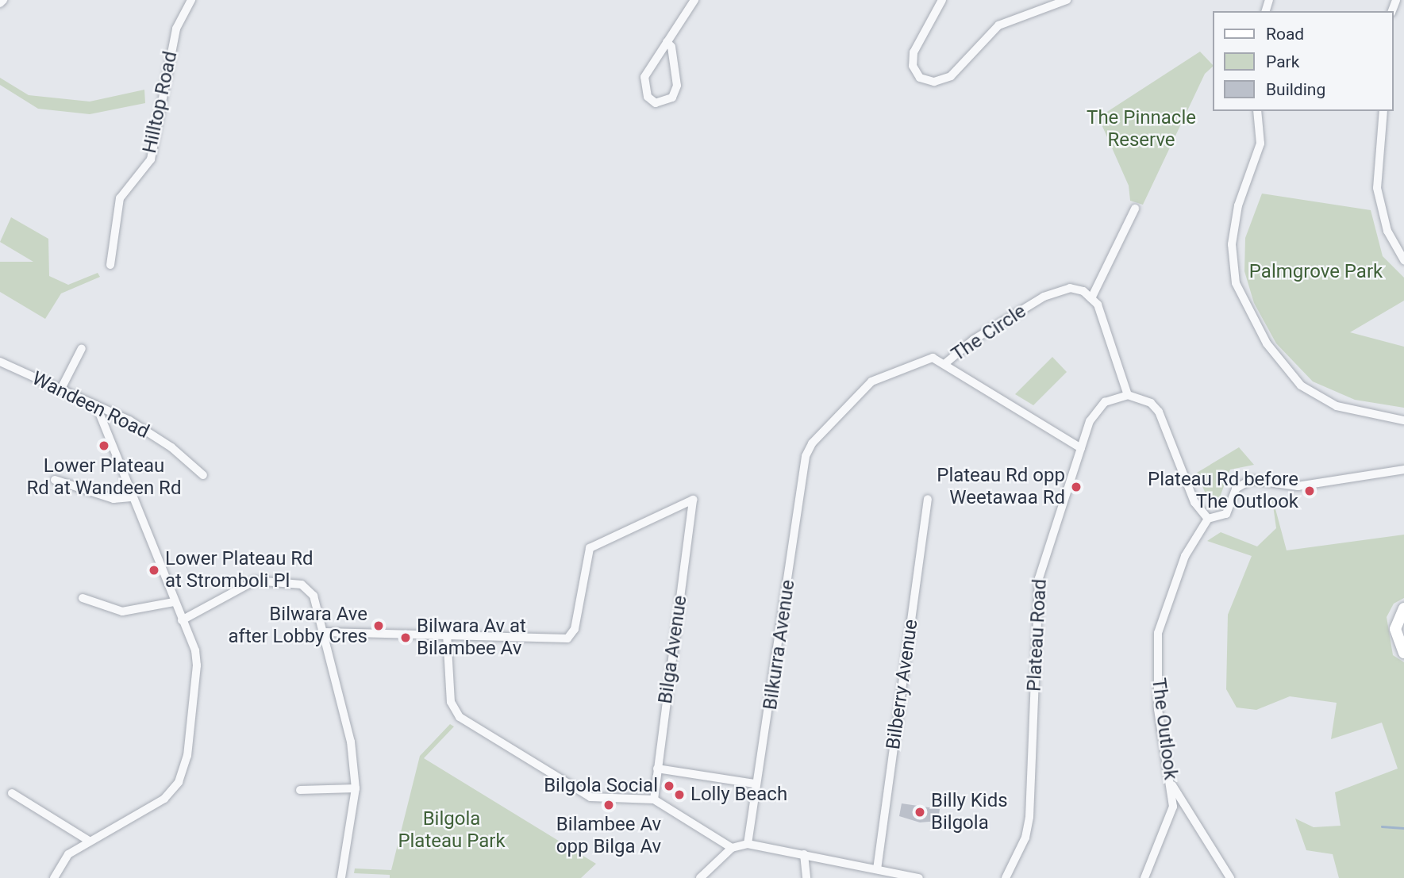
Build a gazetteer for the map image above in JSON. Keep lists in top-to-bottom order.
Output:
{
  "streets": {
    "street": [
      "Hilltop Road",
      "The Circle",
      "Wandeen Road",
      "Plateau Road",
      "Bilkurra Avenue",
      "Bilga Avenue",
      "Bilberry Avenue",
      "The Outlook"
    ]
  },
  "crossings": [
    ["The Circle", "Bilkurra Avenue"]
  ],
  "parks": ["The Pinnacle Reserve", "Palmgrove Park", "Bilgola Plateau Park"],
  "places": [
    "Lower Plateau Rd at Wandeen Rd",
    "Plateau Rd opp Weetawaa Rd",
    "Plateau Rd before The Outlook",
    "Lower Plateau Rd at Stromboli Pl",
    "Bilwara Ave after Lobby Cres",
    "Bilwara Av at Bilambee Av",
    "Bilgola Social",
    "Lolly Beach",
    "Bilambee Av opp Bilga Av",
    "Billy Kids Bilgola"
  ],
  "legend": ["Road", "Park", "Building"]
}
